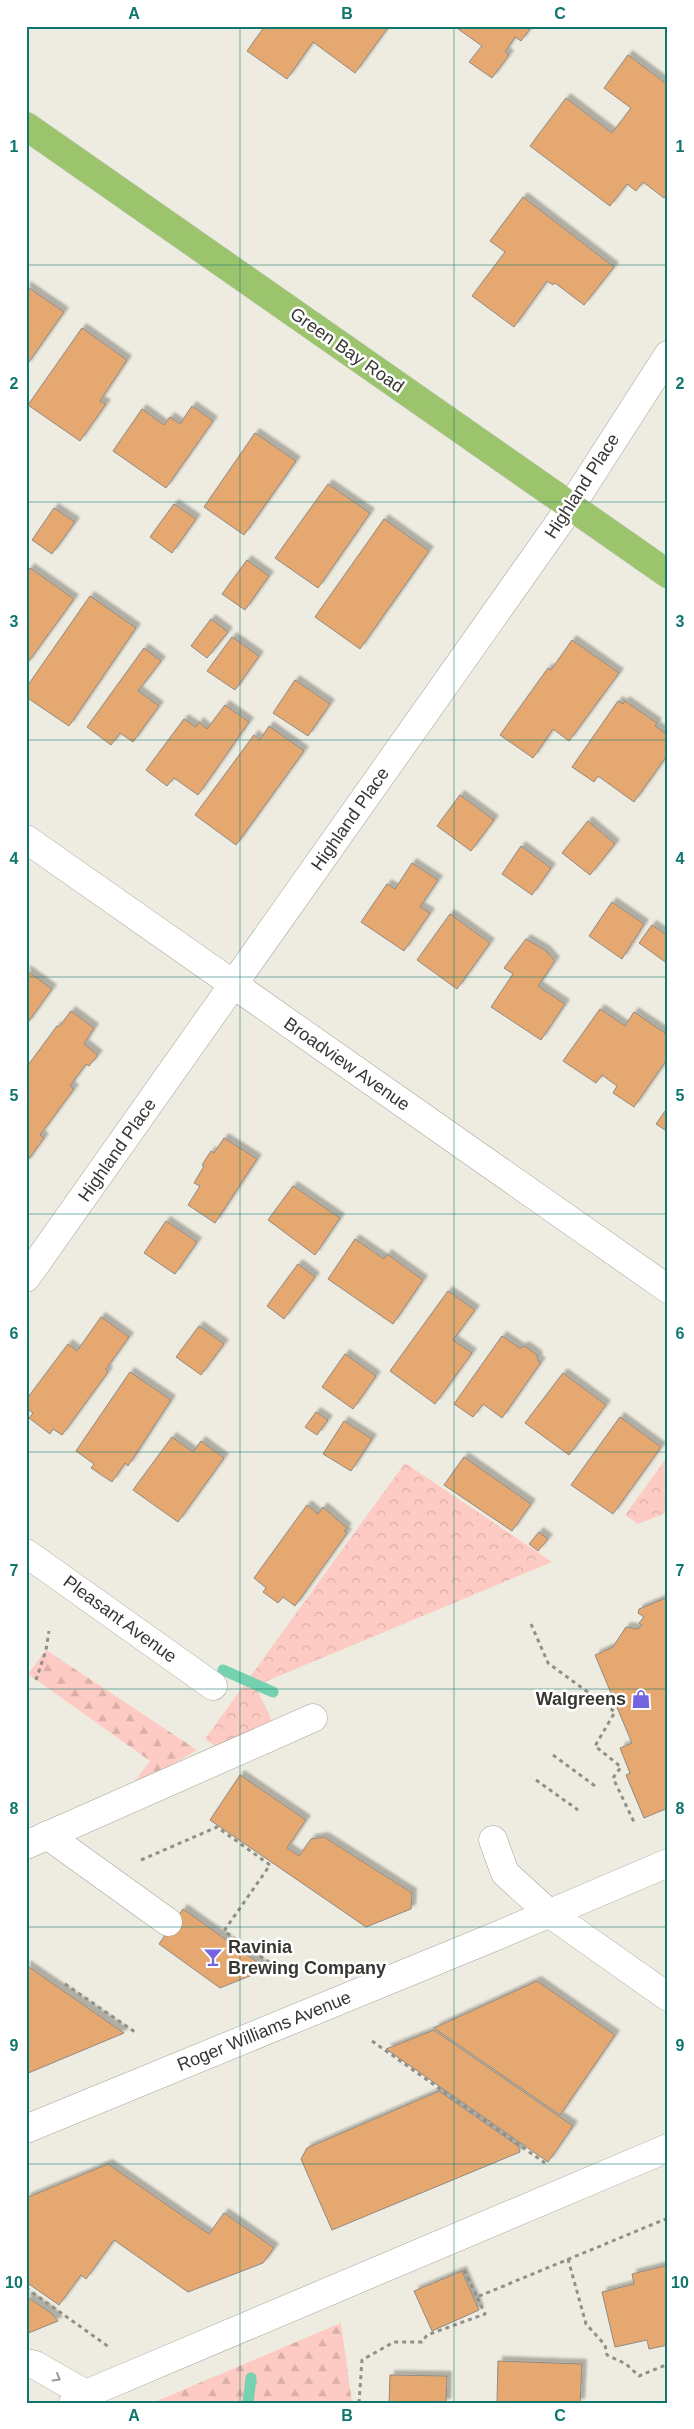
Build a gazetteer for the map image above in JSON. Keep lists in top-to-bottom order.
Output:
{
  "streets": {
    "main road": ["Green Bay Road"],
    "street": [
      "Highland Place",
      "Broadview Avenue",
      "Pleasant Avenue",
      "Roger Williams Avenue"
    ]
  },
  "crossings": [
    ["Green Bay Road", "Highland Place"],
    ["Highland Place", "Broadview Avenue"]
  ],
  "places": {
    "shop": ["Walgreens"],
    "bar": ["Ravinia Brewing Company"]
  },
  "grid": {
    "columns": ["A", "B", "C"],
    "rows": [
      "1",
      "2",
      "3",
      "4",
      "5",
      "6",
      "7",
      "8",
      "9",
      "10"
    ]
  }
}
